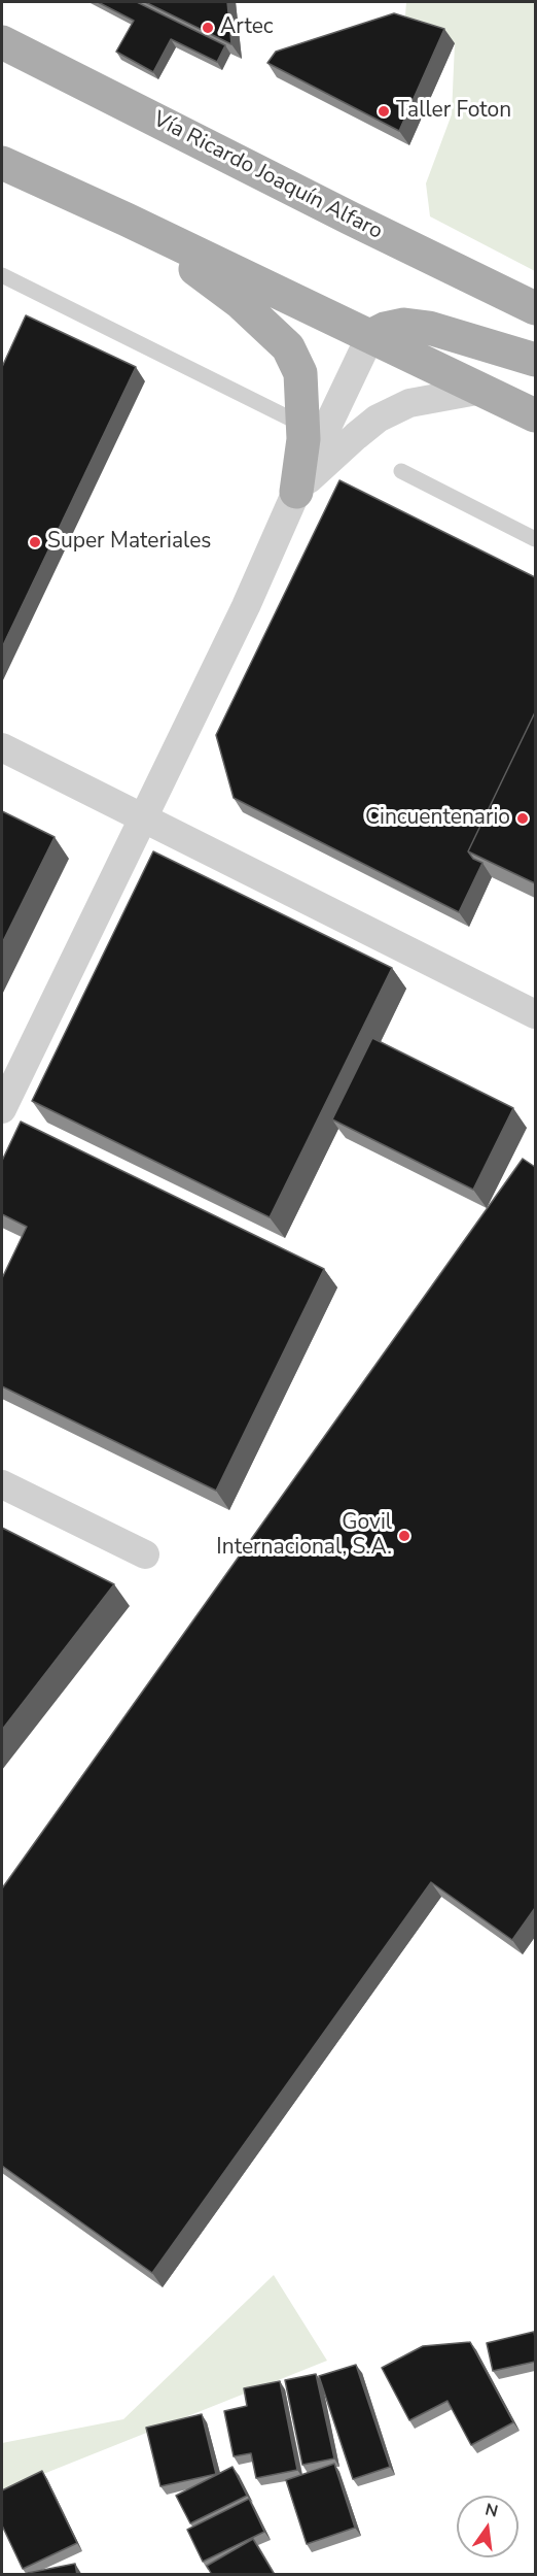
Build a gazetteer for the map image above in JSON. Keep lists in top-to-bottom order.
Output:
{
  "streets": {
    "main road": ["Vía Ricardo Joaquín Alfaro"]
  },
  "places": [
    "Artec",
    "Taller Foton",
    "Super Materiales",
    "Cincuentenario",
    "Govil Internacional, S.A."
  ],
  "north": "top"
}
